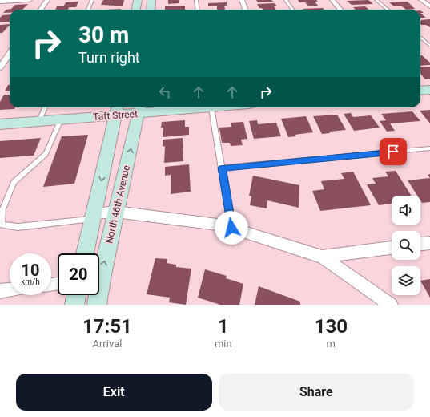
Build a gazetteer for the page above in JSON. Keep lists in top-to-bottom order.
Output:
{
  "streets": {
    "street": ["Taft Street", "North 46th Avenue"]
  },
  "crossings": [
    ["Taft Street", "North 46th Avenue"]
  ],
  "page": {
    "turn": ["30 m", "Turn right"],
    "speed": "10 km/h",
    "limit": "20",
    "eta": [
      "17:51",
      "Arrival",
      "1",
      "min",
      "130",
      "m"
    ],
    "buttons": ["Exit", "Share"]
  }
}
